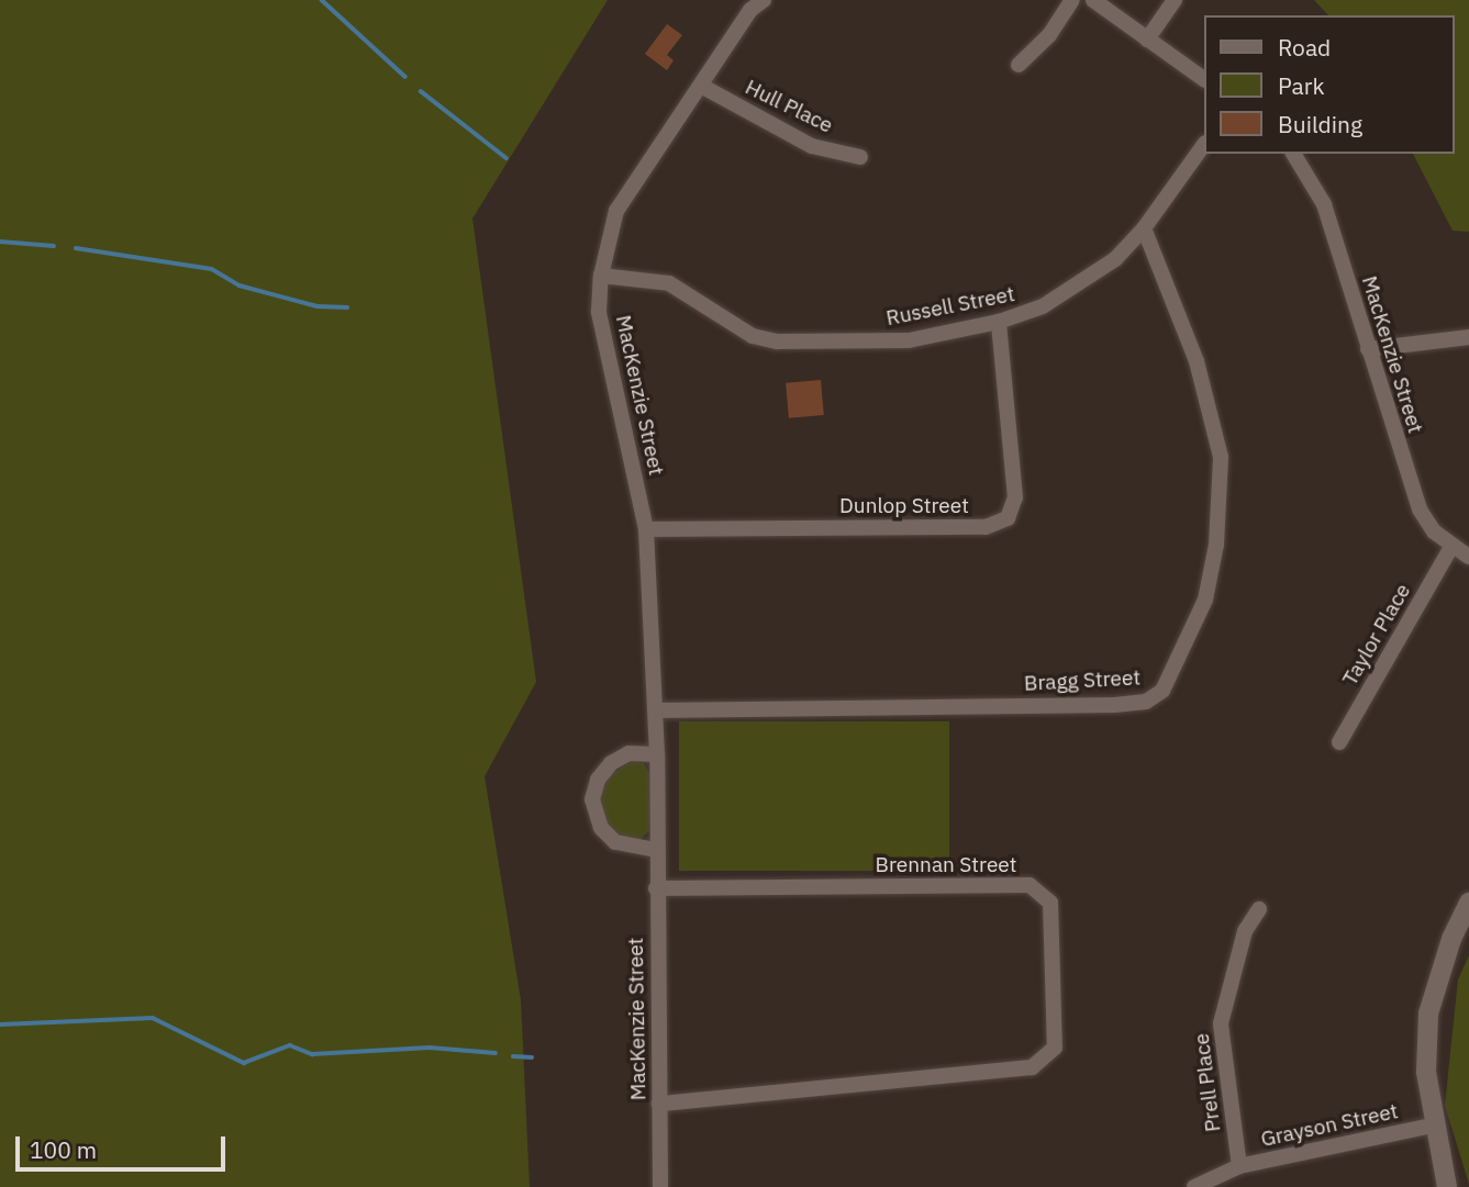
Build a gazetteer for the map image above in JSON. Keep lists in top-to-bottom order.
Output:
{
  "streets": {
    "street": [
      "Hull Place",
      "Russell Street",
      "MacKenzie Street",
      "Dunlop Street",
      "Taylor Place",
      "Bragg Street",
      "Brennan Street",
      "Prell Place",
      "Grayson Street"
    ]
  },
  "crossings": [
    ["Hull Place", "MacKenzie Street"],
    ["Russell Street", "MacKenzie Street"],
    ["Russell Street", "Dunlop Street"],
    ["Russell Street", "Bragg Street"],
    ["MacKenzie Street", "Dunlop Street"],
    ["MacKenzie Street", "Taylor Place"],
    ["MacKenzie Street", "Bragg Street"],
    ["MacKenzie Street", "Brennan Street"],
    ["Prell Place", "Grayson Street"]
  ],
  "legend": ["Road", "Park", "Building"],
  "scale_bar": "100 m"
}
